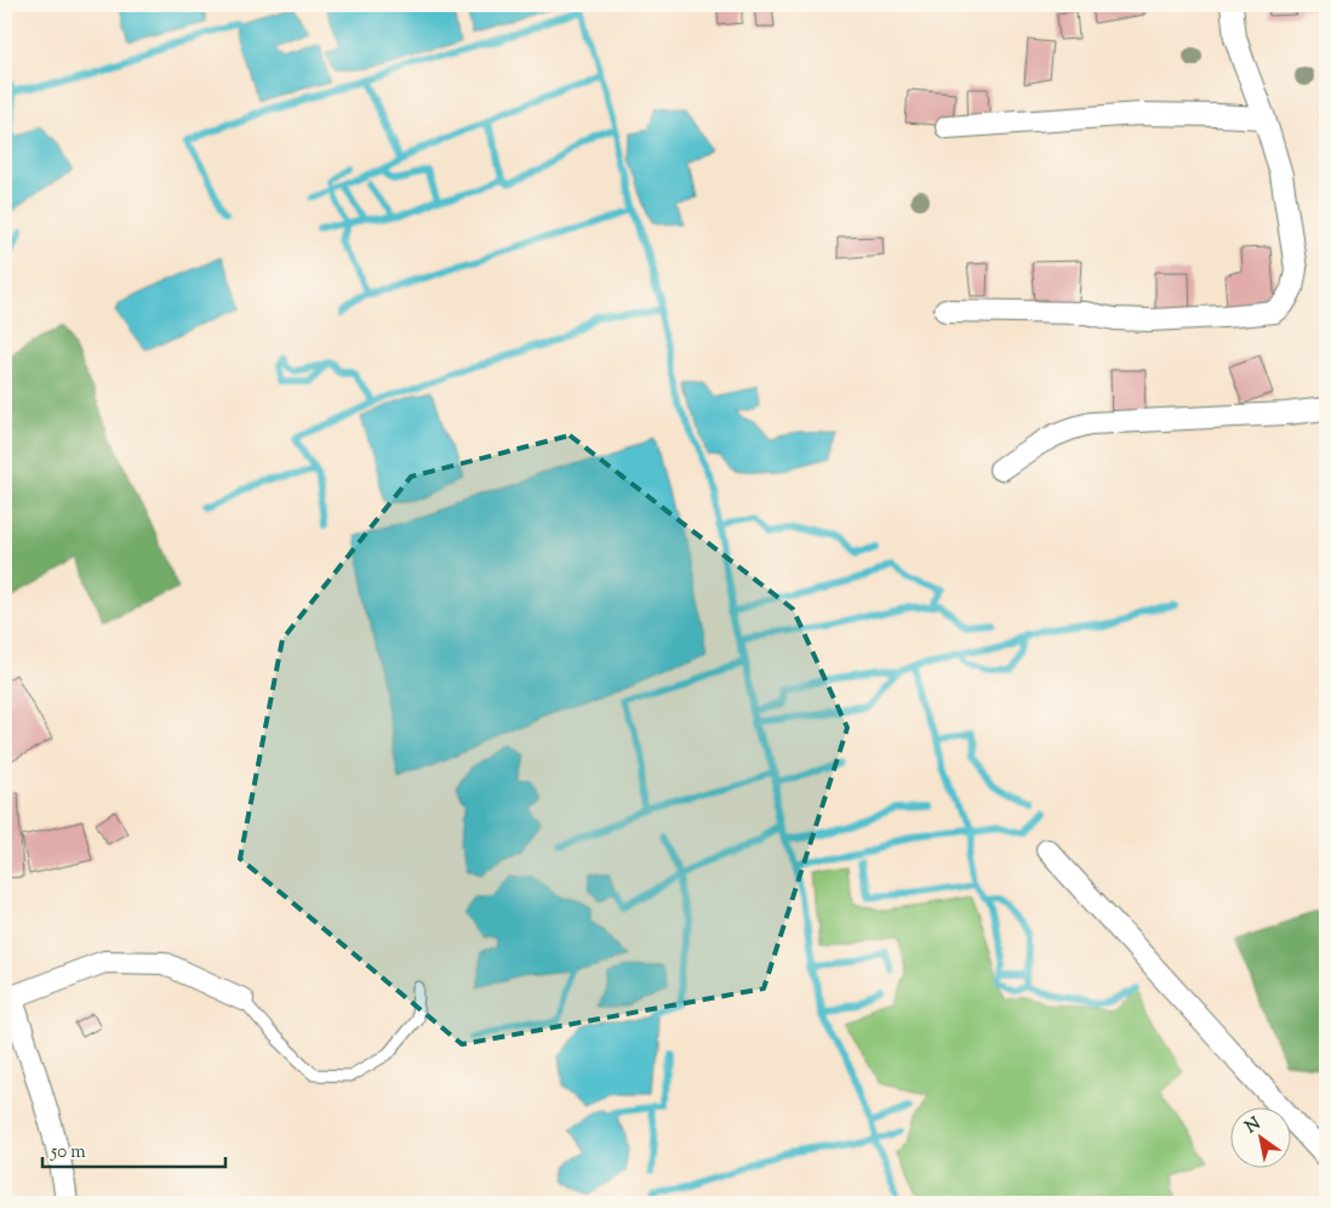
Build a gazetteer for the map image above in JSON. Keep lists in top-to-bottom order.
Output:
{
  "scale_bar": "50 m",
  "north": "top left"
}
